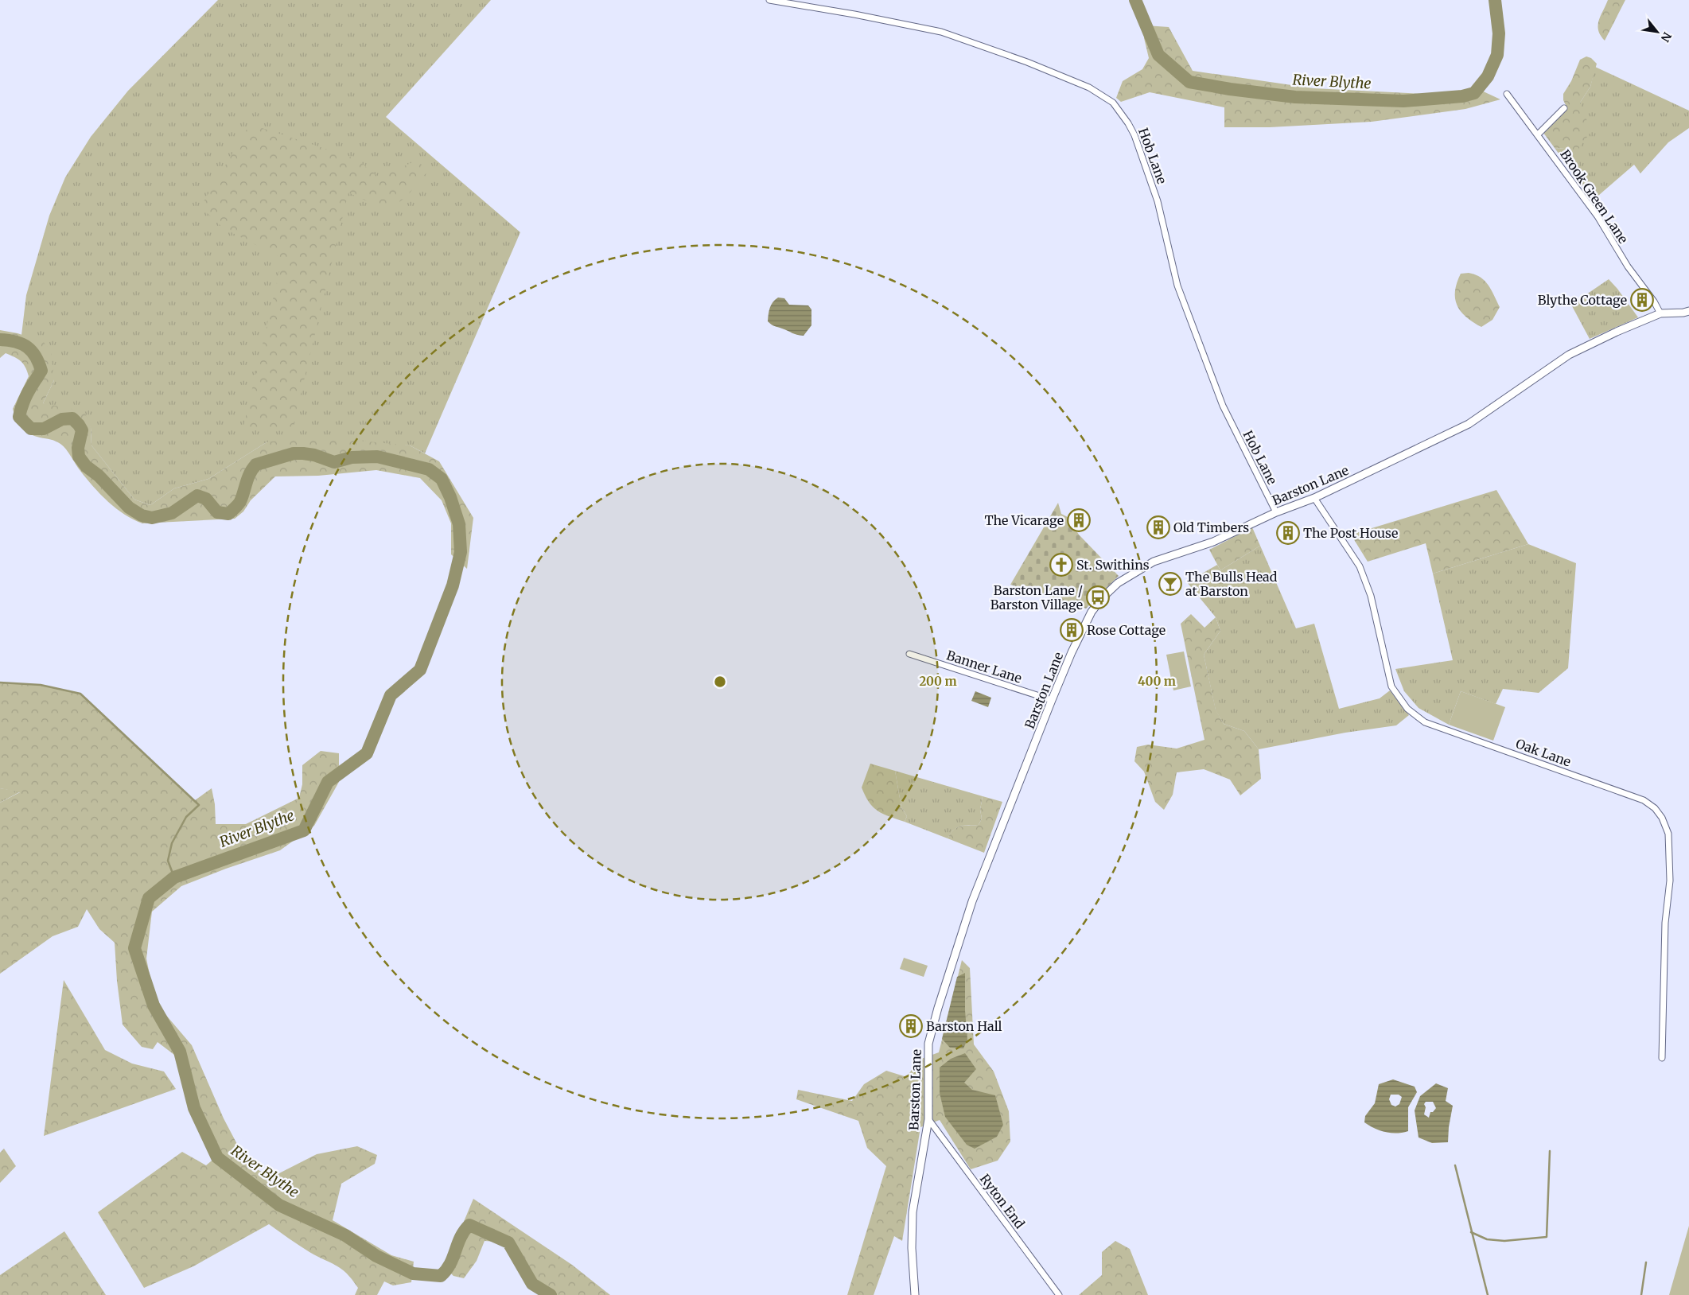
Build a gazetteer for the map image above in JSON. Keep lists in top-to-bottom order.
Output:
{
  "streets": {
    "street": [
      "Hob Lane",
      "Brook Green Lane",
      "Barston Lane",
      "Banner Lane",
      "Oak Lane",
      "Ryton End"
    ]
  },
  "crossings": [
    ["Hob Lane", "Barston Lane"],
    ["Brook Green Lane", "Barston Lane"],
    ["Barston Lane", "Banner Lane"],
    ["Barston Lane", "Oak Lane"],
    ["Barston Lane", "Ryton End"]
  ],
  "water": ["River Blythe"],
  "places": {
    "building": [
      "Blythe Cottage",
      "The Vicarage",
      "Old Timbers",
      "The Post House",
      "Rose Cottage",
      "Barston Hall"
    ],
    "church": ["St. Swithins"],
    "bar": ["The Bulls Head at Barston"],
    "bus stop": ["Barston Lane / Barston Village"]
  },
  "north": "bottom right",
  "rings": ["200 m", "400 m"]
}
